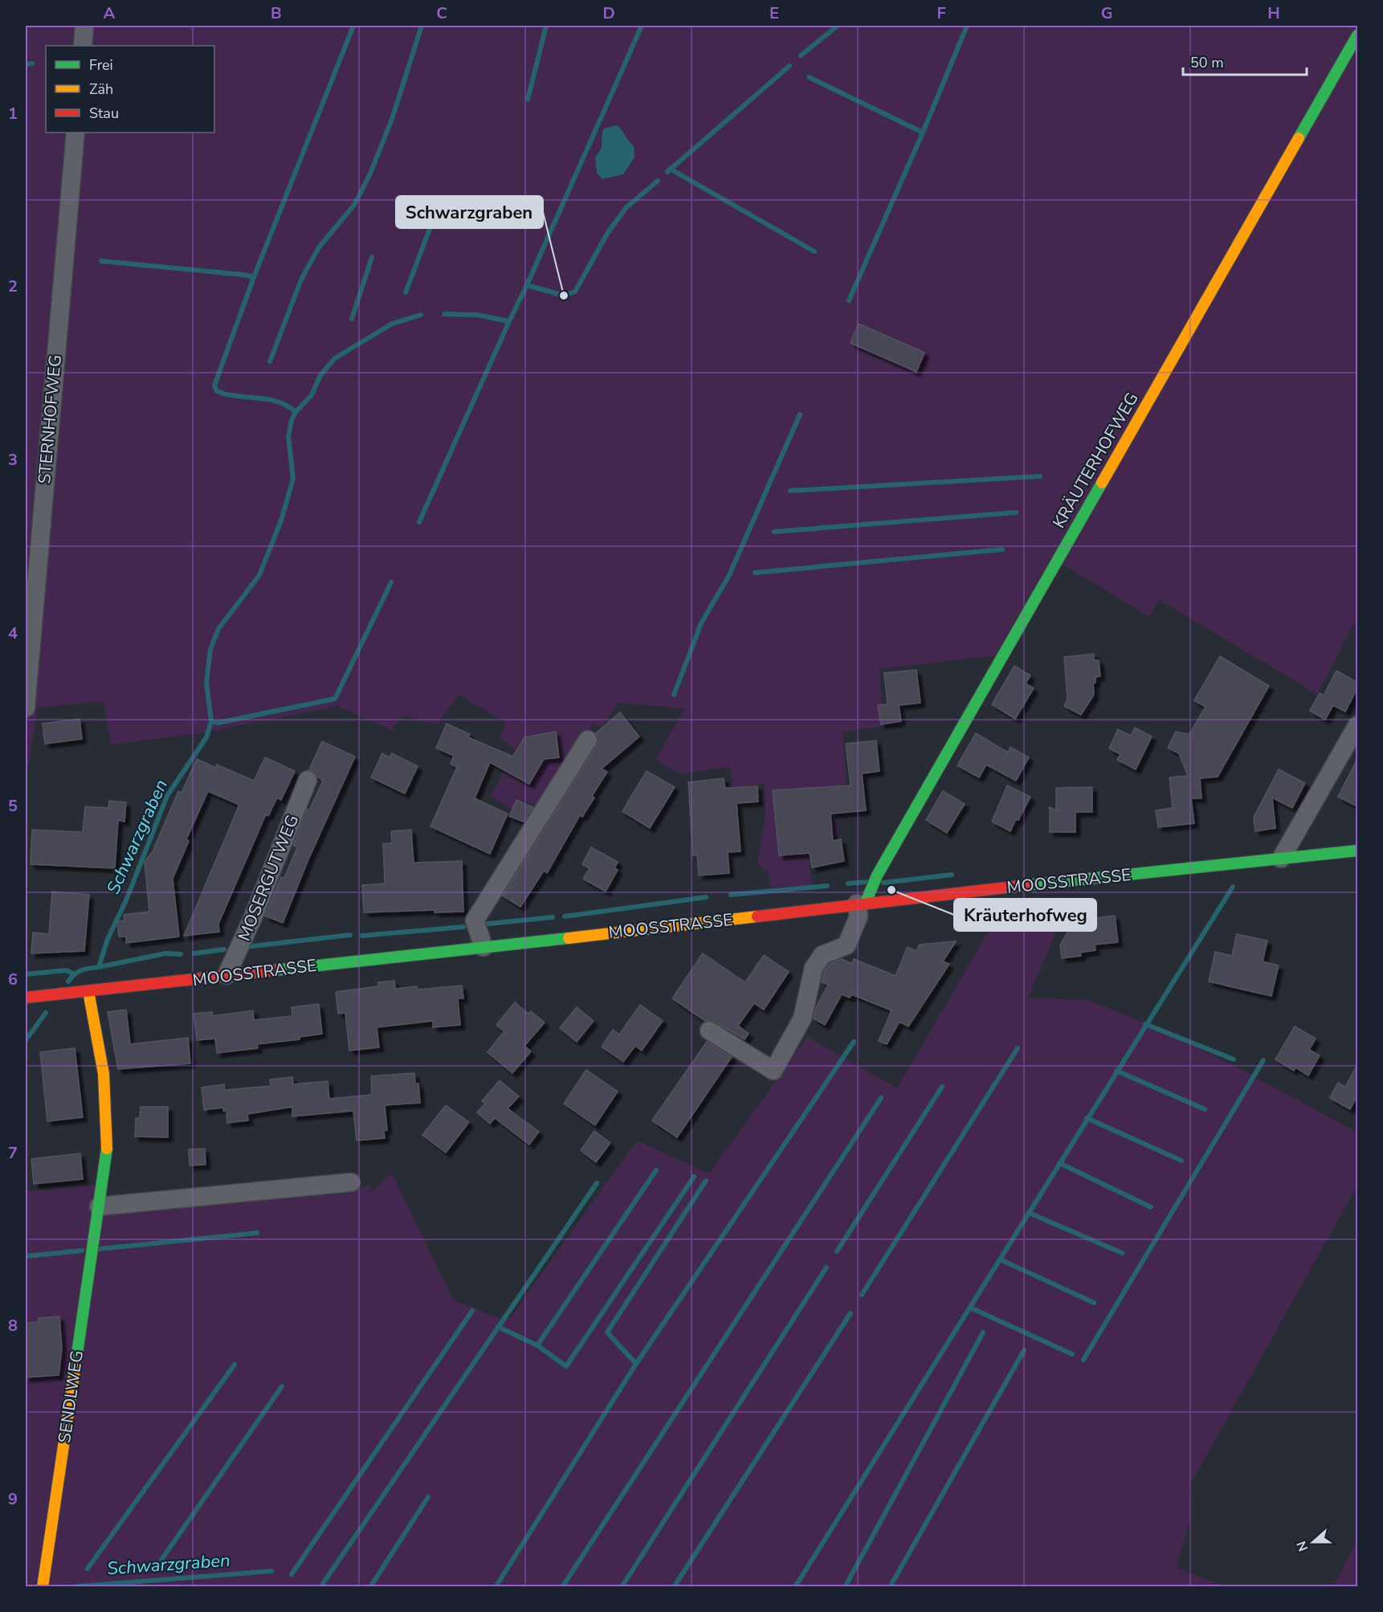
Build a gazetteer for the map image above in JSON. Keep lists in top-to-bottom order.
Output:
{
  "streets": {
    "street": [
      "STERNHOFWEG",
      "KRÄUTERHOFWEG",
      "MOSERGUTWEG",
      "MOOSSTRASSE",
      "SENDLWEG"
    ]
  },
  "crossings": [
    ["KRÄUTERHOFWEG", "MOOSSTRASSE"],
    ["MOSERGUTWEG", "MOOSSTRASSE"],
    ["MOOSSTRASSE", "SENDLWEG"]
  ],
  "water": ["Schwarzgraben"],
  "places": ["Schwarzgraben", "Kräuterhofweg"],
  "legend": ["Frei", "Zäh", "Stau"],
  "scale_bar": "50 m",
  "north": "left",
  "grid": {
    "columns": [
      "A",
      "B",
      "C",
      "D",
      "E",
      "F",
      "G",
      "H"
    ],
    "rows": [
      "1",
      "2",
      "3",
      "4",
      "5",
      "6",
      "7",
      "8",
      "9"
    ]
  }
}
